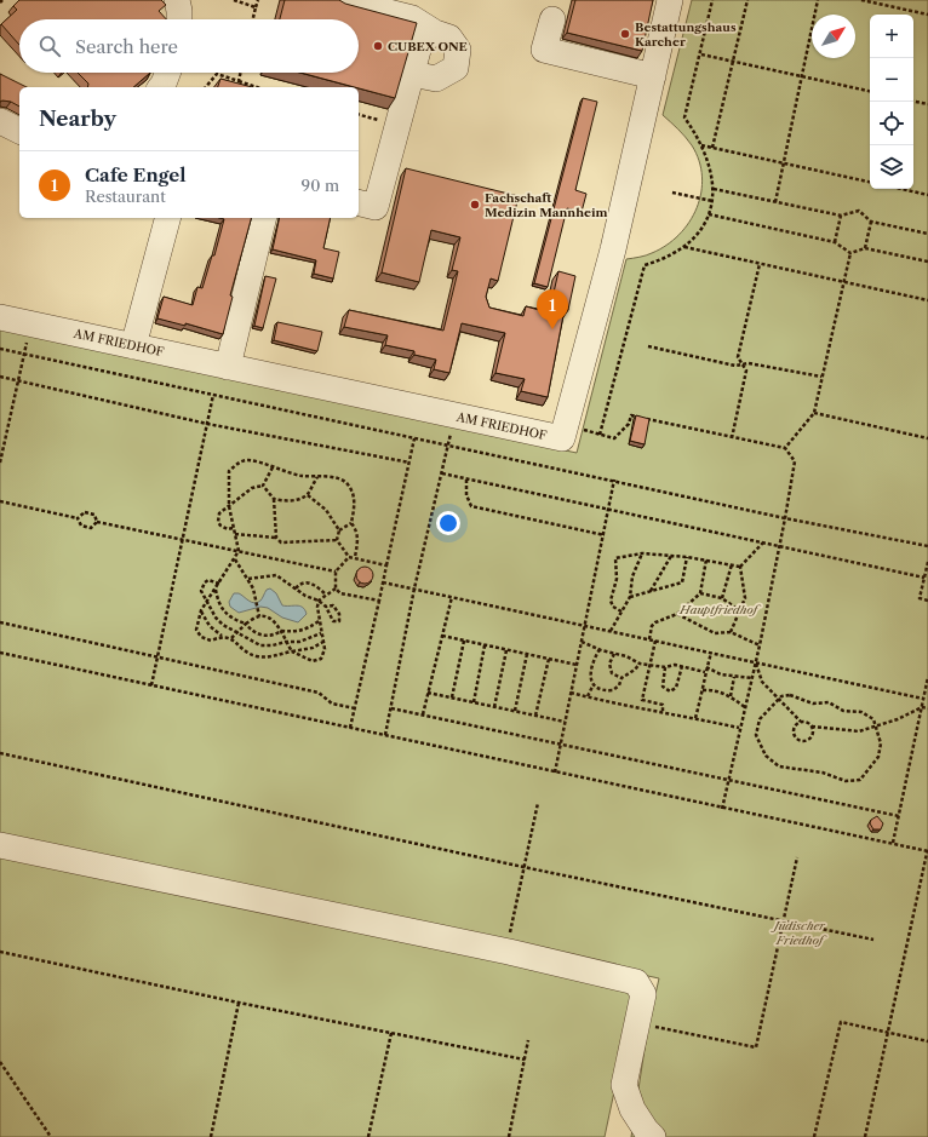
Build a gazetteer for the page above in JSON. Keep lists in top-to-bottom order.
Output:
{
  "streets": {
    "street": ["AM FRIEDHOF"]
  },
  "parks": ["Hauptfriedhof", "Jüdischer Friedhof"],
  "places": ["Bestattungshaus Karcher", "CUBEX ONE", "Fachschaft Medizin Mannheim"],
  "north": "top right",
  "page": {
    "map_buttons": ["+", "−"],
    "search": "Search here",
    "heading": "Nearby",
    "list": [
      {
        "mark": "1",
        "name": "Cafe Engel",
        "note": "Restaurant",
        "value": "90 m"
      }
    ],
    "pins": "1"
  }
}
